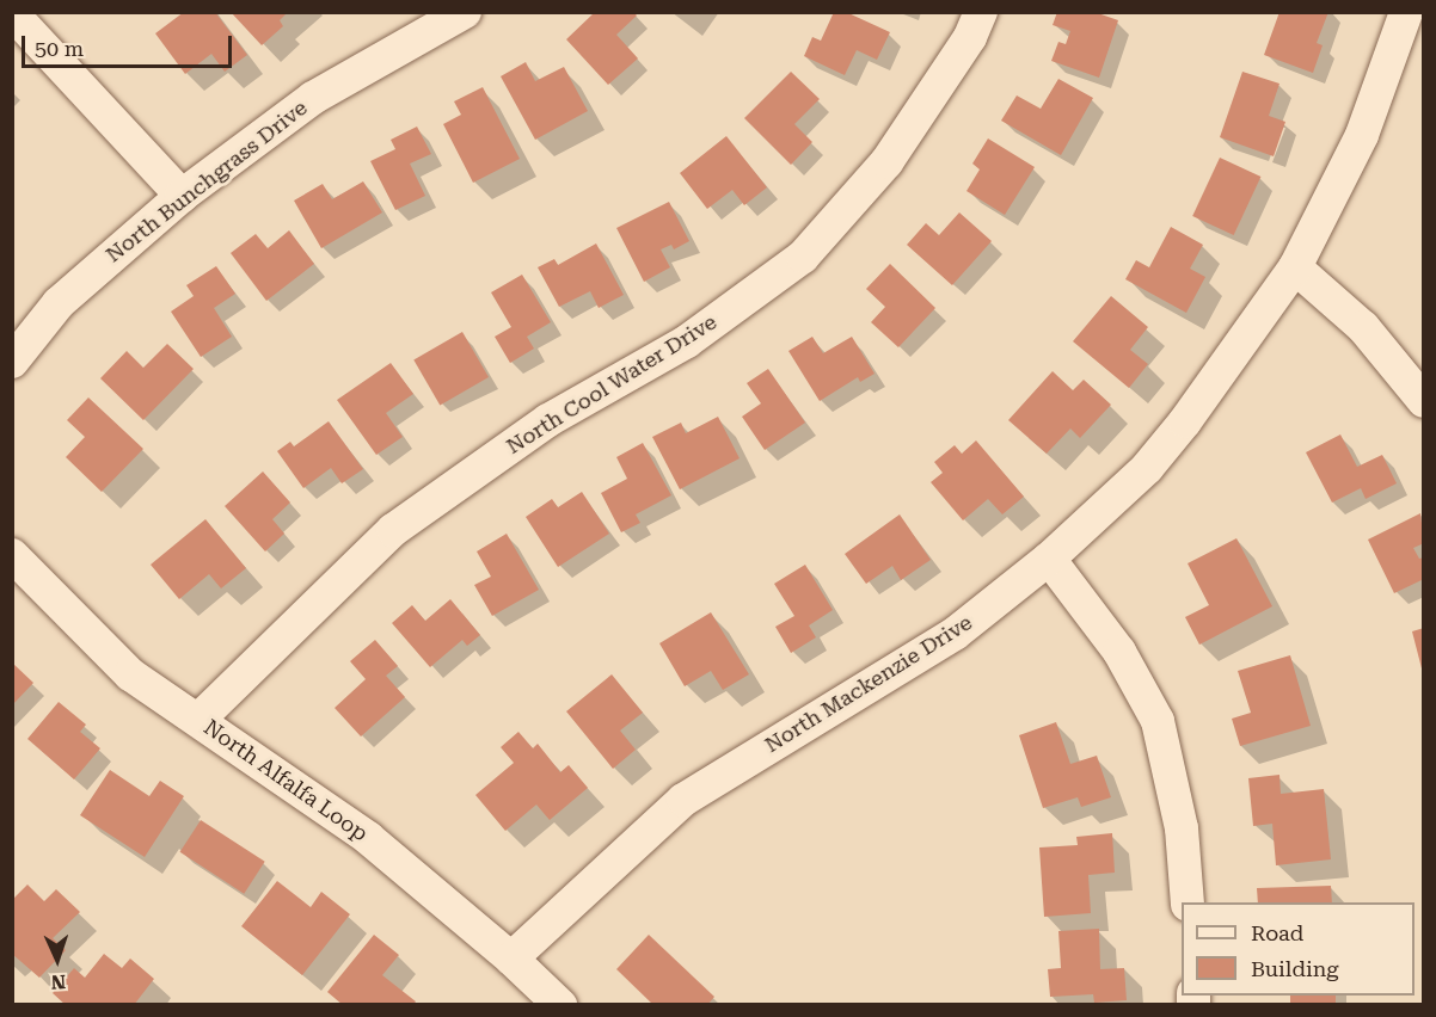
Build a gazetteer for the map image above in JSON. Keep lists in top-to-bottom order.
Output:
{
  "streets": {
    "street": [
      "North Bunchgrass Drive",
      "North Cool Water Drive",
      "North Mackenzie Drive",
      "North Alfalfa Loop"
    ]
  },
  "crossings": [
    ["North Cool Water Drive", "North Alfalfa Loop"],
    ["North Mackenzie Drive", "North Alfalfa Loop"]
  ],
  "legend": ["Road", "Building"],
  "scale_bar": "50 m",
  "north": "bottom"
}
